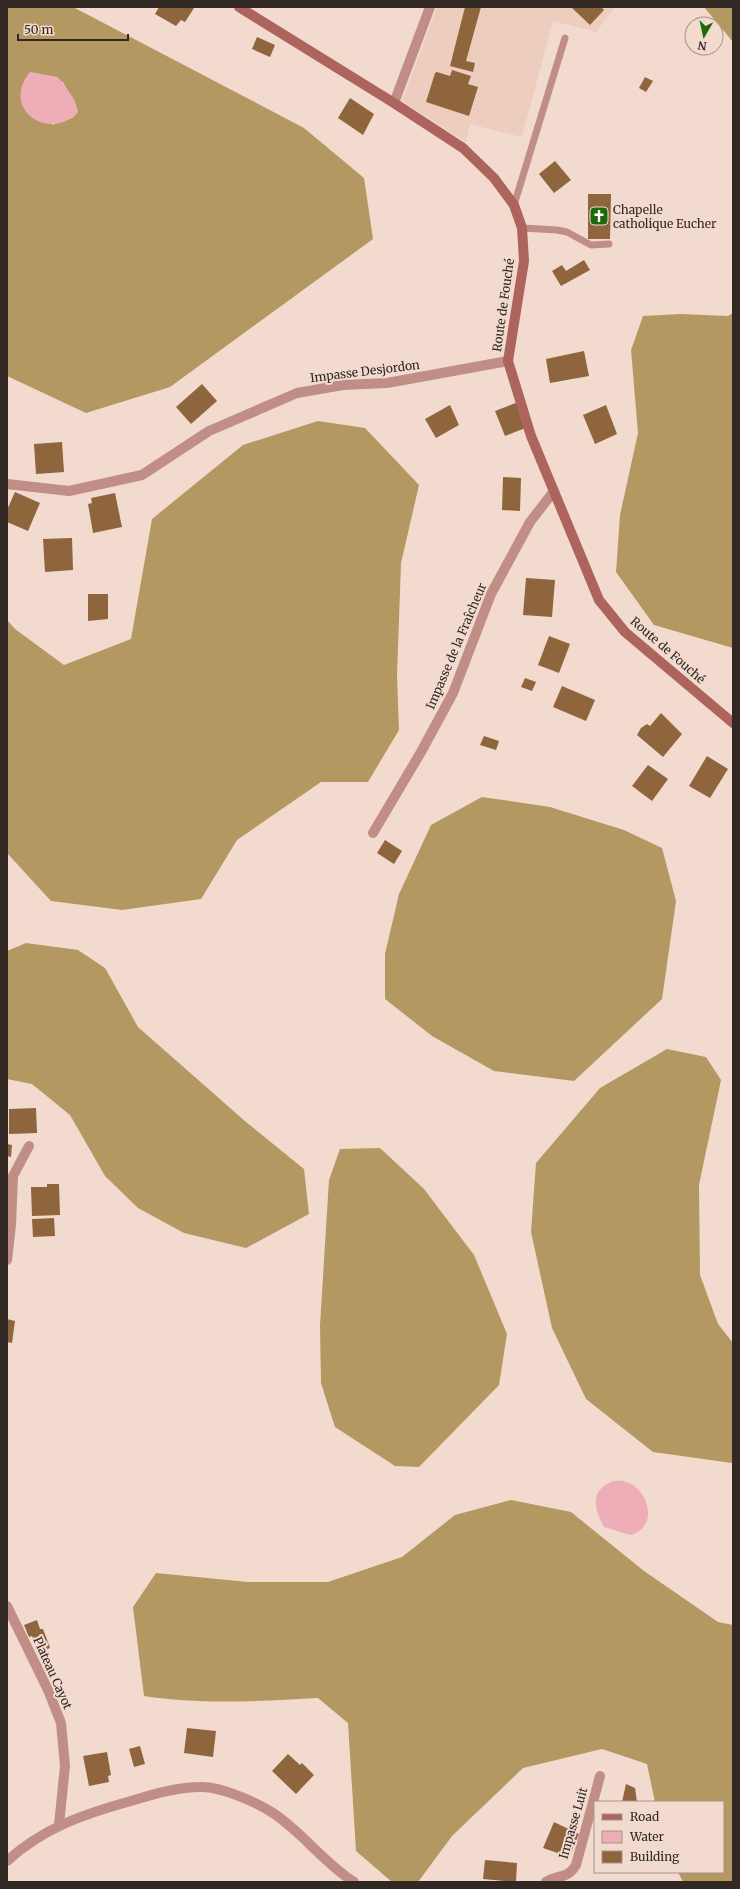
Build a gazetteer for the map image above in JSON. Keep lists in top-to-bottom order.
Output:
{
  "streets": {
    "main road": ["Route de Fouché"],
    "street": [
      "Impasse Desjordon",
      "Impasse de la Fraîcheur",
      "Plateau Cayot",
      "Impasse Luit"
    ]
  },
  "crossings": [
    ["Route de Fouché", "Impasse Desjordon"],
    ["Route de Fouché", "Impasse de la Fraîcheur"]
  ],
  "places": {
    "church": ["Chapelle catholique Eucher"]
  },
  "legend": ["Road", "Water", "Building"],
  "scale_bar": "50 m",
  "north": "bottom"
}
